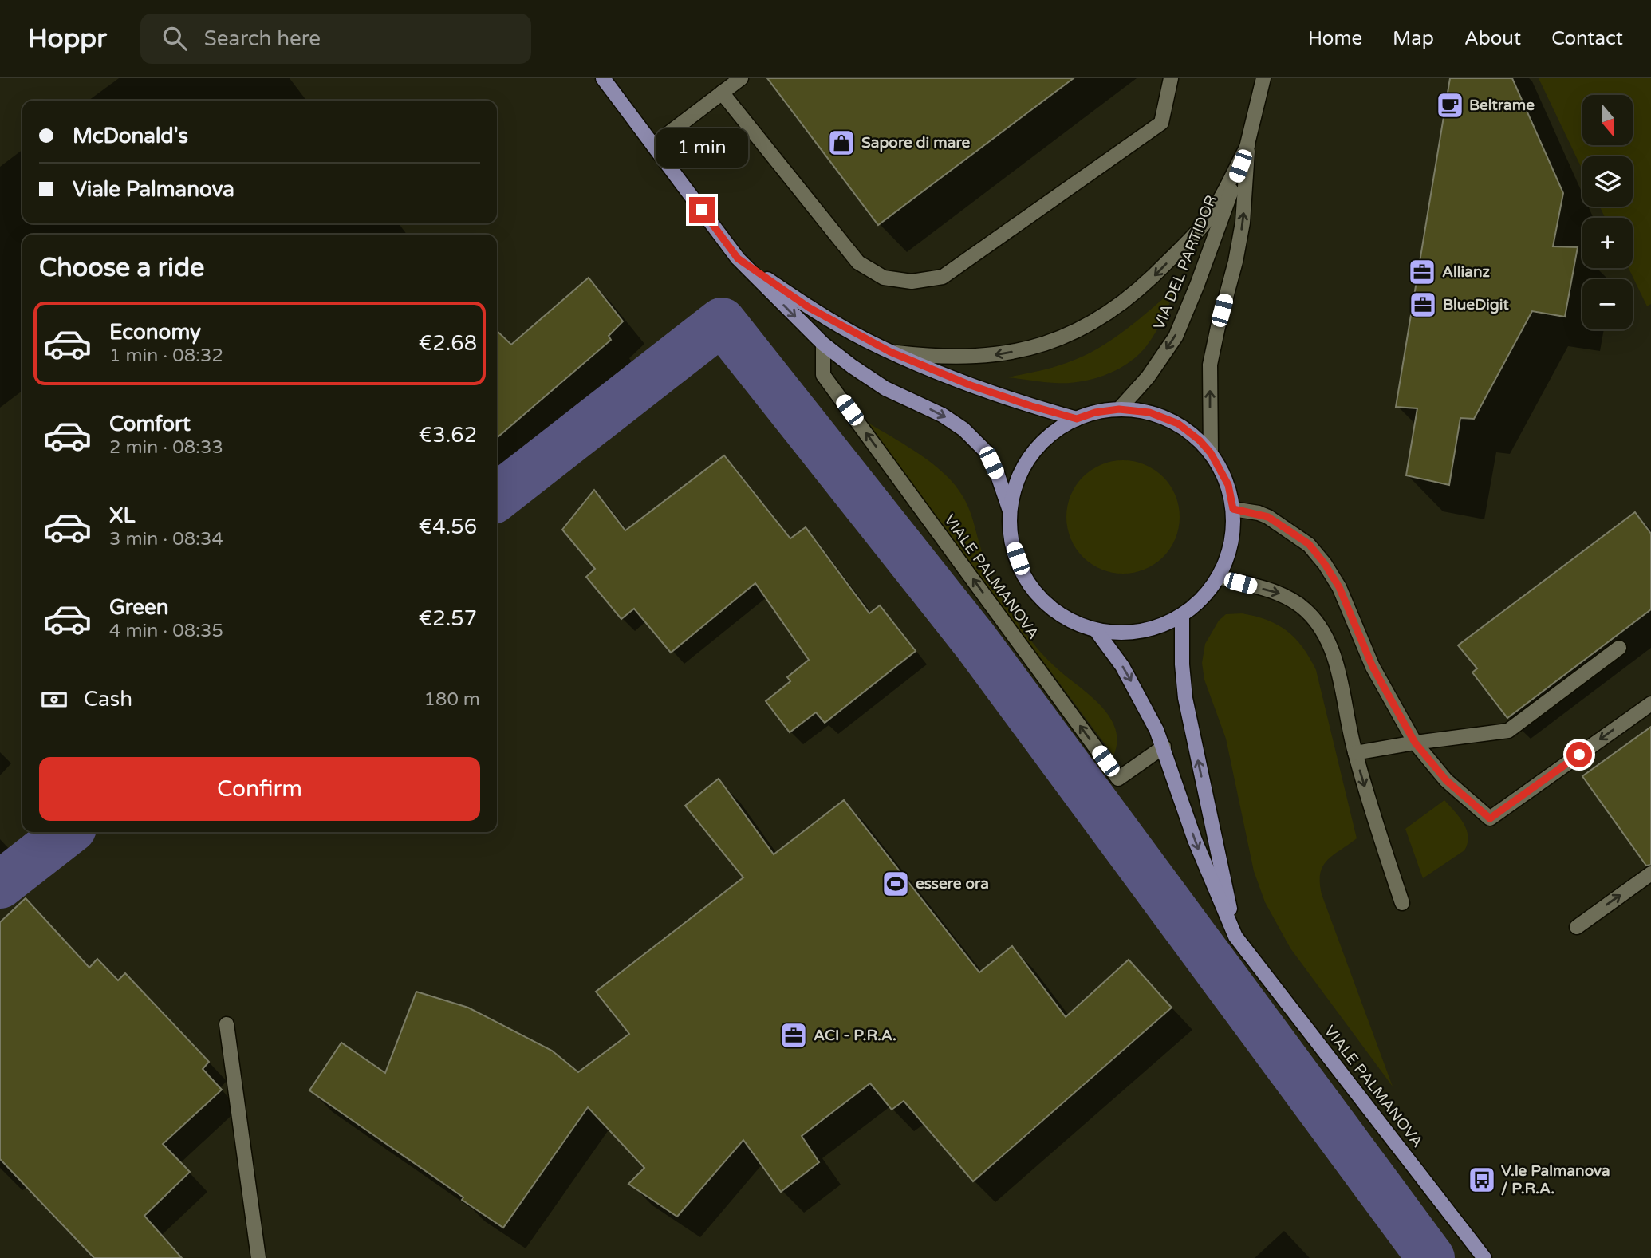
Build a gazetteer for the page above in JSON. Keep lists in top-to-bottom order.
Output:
{
  "streets": {
    "main road": ["VIA DEL PARTIDOR", "VIALE PALMANOVA"]
  },
  "crossings": [
    ["VIA DEL PARTIDOR", "VIALE PALMANOVA"]
  ],
  "places": {
    "cafe": ["Beltrame"],
    "shop": ["Sapore di mare"],
    "office": ["Allianz", "BlueDigit", "ACI - P.R.A."],
    "sports": ["essere ora"],
    "bus stop": ["V.le Palmanova / P.R.A."]
  },
  "north": "bottom",
  "page": {
    "header": "Hoppr",
    "search": "Search here",
    "nav": [
      "Home",
      "Map",
      "About",
      "Contact"
    ],
    "map_buttons": ["+", "−"],
    "banner": ["McDonald's", "Viale Palmanova"],
    "bubble": "1 min",
    "heading": "Choose a ride",
    "list": [
      {
        "name": "Economy",
        "note": "1 min · 08:32",
        "value": "€2.68"
      },
      {
        "name": "Comfort",
        "note": "2 min · 08:33",
        "value": "€3.62"
      },
      {
        "name": "XL",
        "note": "3 min · 08:34",
        "value": "€4.56"
      },
      {
        "name": "Green",
        "note": "4 min · 08:35",
        "value": "€2.57"
      }
    ],
    "pay": ["Cash", "180 m"],
    "buttons": "Confirm"
  }
}
